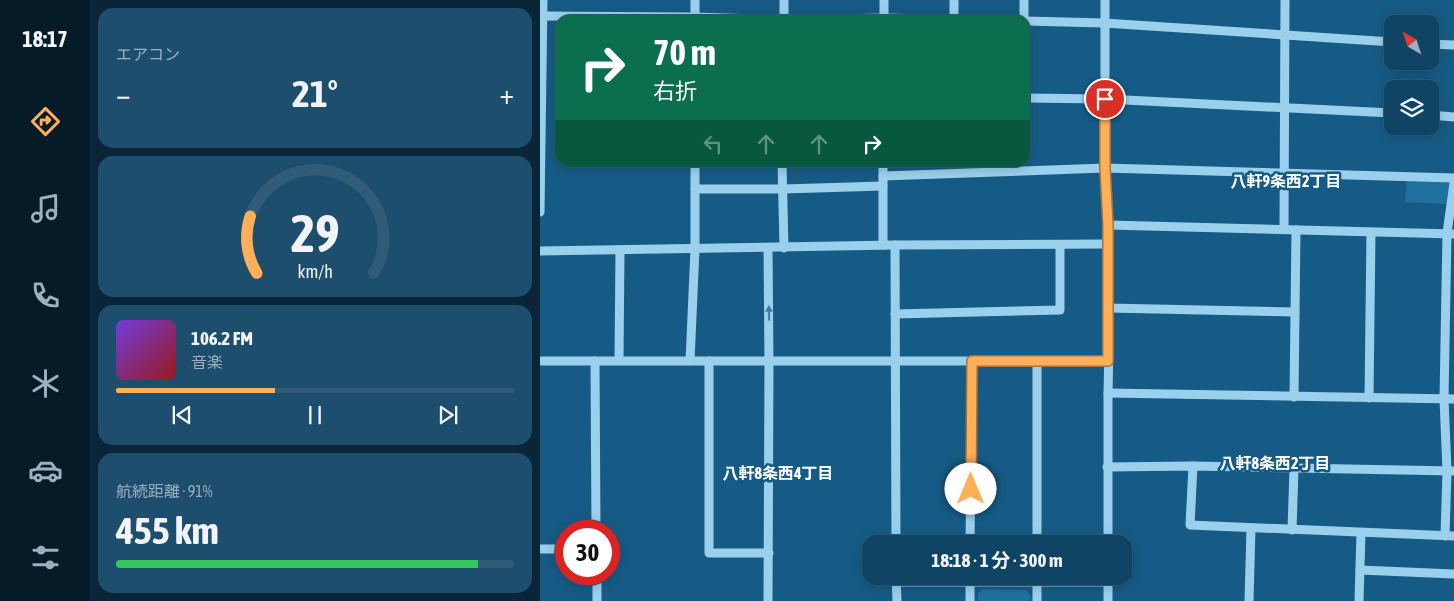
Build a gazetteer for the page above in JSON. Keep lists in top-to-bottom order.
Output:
{
  "districts": ["八軒9条西2丁目", "八軒8条西2丁目", "八軒8条西4丁目"],
  "north": "top left",
  "page": {
    "tabs": "18:17",
    "tile": [
      "エアコン",
      ["航続距離 · 91%", "455 km"]
    ],
    "turn": ["70 m", "右折"],
    "heat": ["−", "21°", "+"],
    "song": ["106.2 FM", "音楽"],
    "limit": "30",
    "trip": "18:18 · 1 分 · 300 m",
    "gauge": ["29", "km/h"]
  }
}
